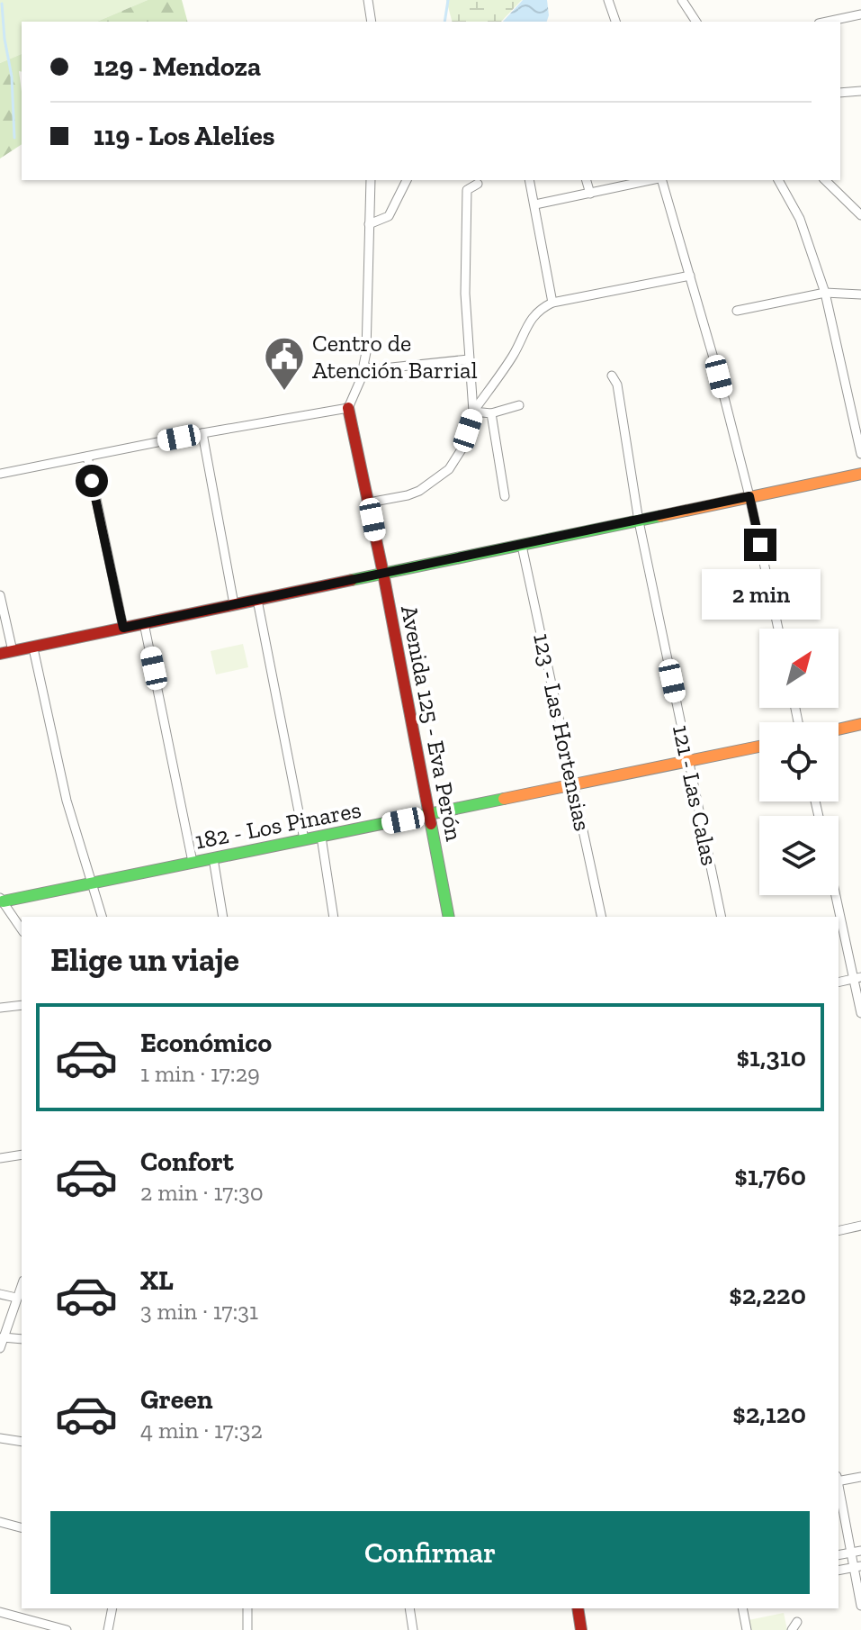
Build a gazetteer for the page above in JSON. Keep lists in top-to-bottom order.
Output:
{
  "streets": {
    "street": [
      "Avenida 125 - Eva Perón",
      "123 - Las Hortensias",
      "121 - Las Calas",
      "182 - Los Pinares"
    ]
  },
  "crossings": [
    ["Avenida 125 - Eva Perón", "182 - Los Pinares"],
    ["123 - Las Hortensias", "182 - Los Pinares"],
    ["121 - Las Calas", "182 - Los Pinares"]
  ],
  "places": {
    "public building": ["Centro de Atención Barrial"]
  },
  "north": "top right",
  "page": {
    "banner": ["129 - Mendoza", "119 - Los Alelíes"],
    "bubble": "2 min",
    "heading": "Elige un viaje",
    "list": [
      {
        "name": "Económico",
        "note": "1 min · 17:29",
        "value": "$1,310"
      },
      {
        "name": "Confort",
        "note": "2 min · 17:30",
        "value": "$1,760"
      },
      {
        "name": "XL",
        "note": "3 min · 17:31",
        "value": "$2,220"
      },
      {
        "name": "Green",
        "note": "4 min · 17:32",
        "value": "$2,120"
      }
    ],
    "buttons": "Confirmar"
  }
}
